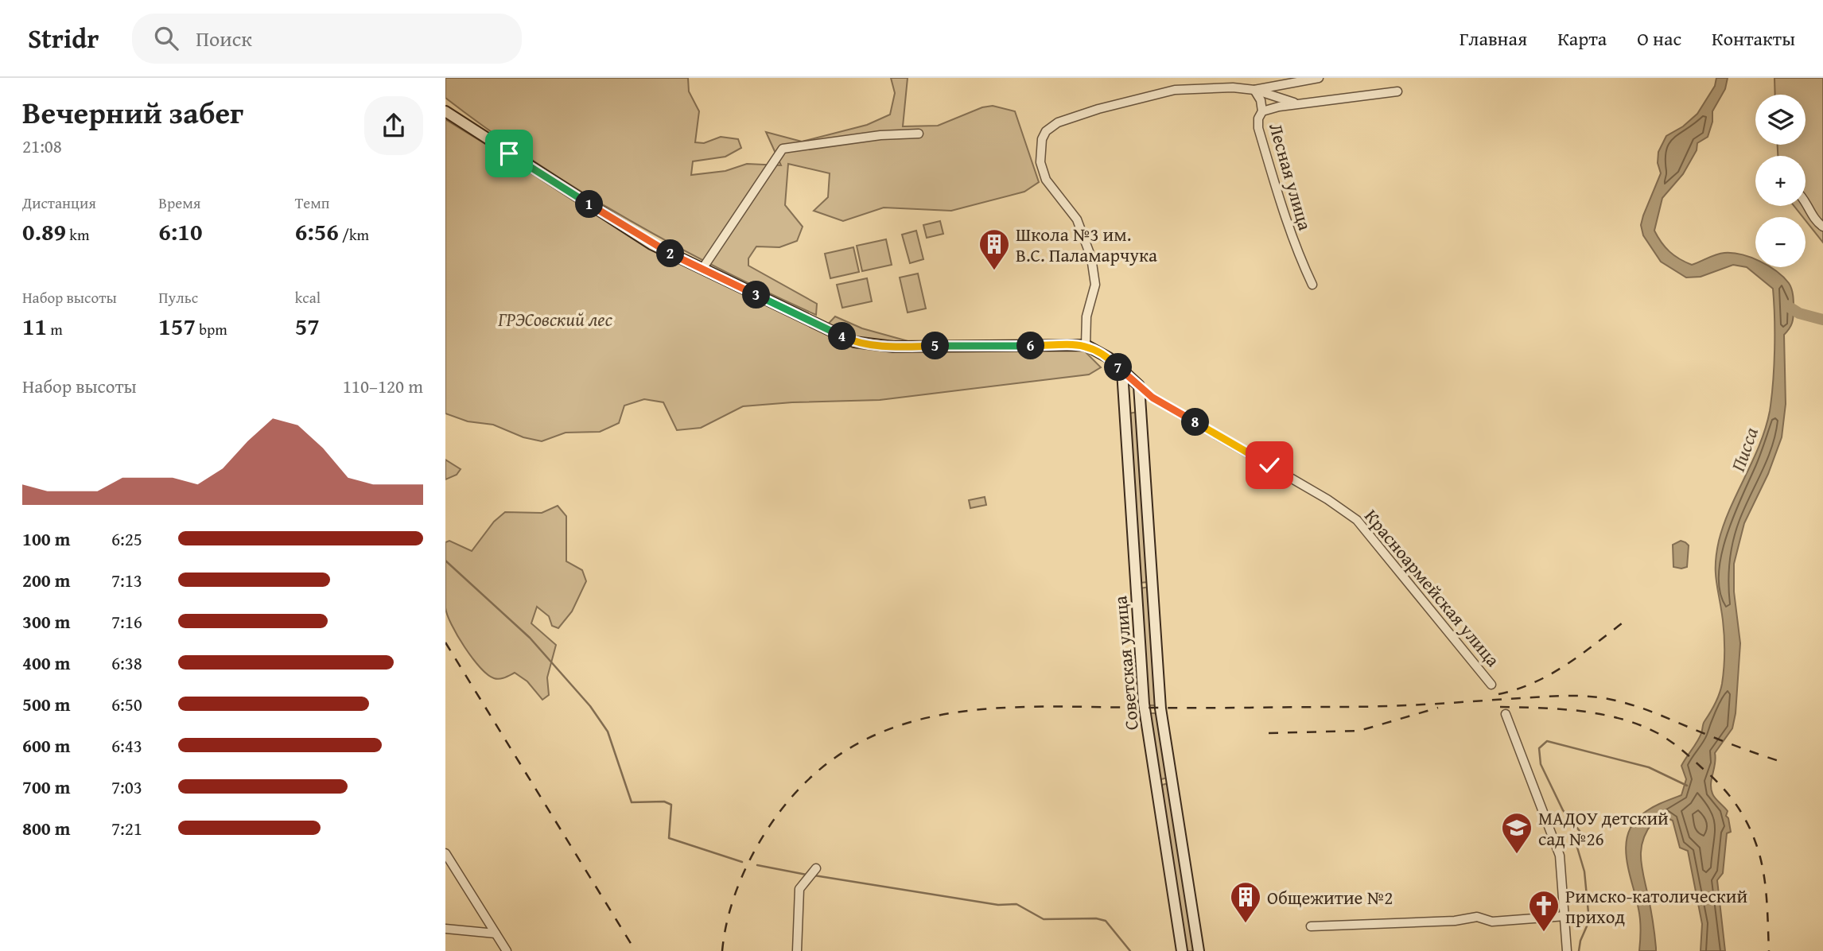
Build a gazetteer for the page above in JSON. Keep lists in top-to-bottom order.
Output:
{
  "streets": {
    "main road": ["Красноармейская улица", "Советская улица"],
    "street": ["Лесная улица"]
  },
  "crossings": [
    ["Красноармейская улица", "Советская улица"]
  ],
  "water": ["Писса"],
  "parks": ["ГРЭСовский лес"],
  "places": {
    "building": ["Школа №3 им. В.С. Паламарчука", "Общежитие №2"],
    "school or university": ["МАДОУ детский сад №26"],
    "church": ["Римско-католический приход"]
  },
  "page": {
    "header": "Stridr",
    "search": "Поиск",
    "nav": [
      "Главная",
      "Карта",
      "О нас",
      "Контакты"
    ],
    "heading": ["Вечерний забег", "21:08"],
    "map_buttons": ["+", "−"],
    "stats": [
      ["Дистанция", "0.89 km"],
      ["Время", "6:10"],
      ["Темп", "6:56 /km"],
      ["Набор высоты", "11 m"],
      ["Пульс", "157 bpm"],
      ["kcal", "57"]
    ],
    "pins": [
      "1",
      "2",
      "3",
      "4",
      "5",
      "6",
      "7",
      "8"
    ],
    "chart": ["Набор высоты", "110–120 m"],
    "list": [
      {
        "name": "100 m",
        "note": "6:25"
      },
      {
        "name": "200 m",
        "note": "7:13"
      },
      {
        "name": "300 m",
        "note": "7:16"
      },
      {
        "name": "400 m",
        "note": "6:38"
      },
      {
        "name": "500 m",
        "note": "6:50"
      },
      {
        "name": "600 m",
        "note": "6:43"
      },
      {
        "name": "700 m",
        "note": "7:03"
      },
      {
        "name": "800 m",
        "note": "7:21"
      }
    ]
  }
}
